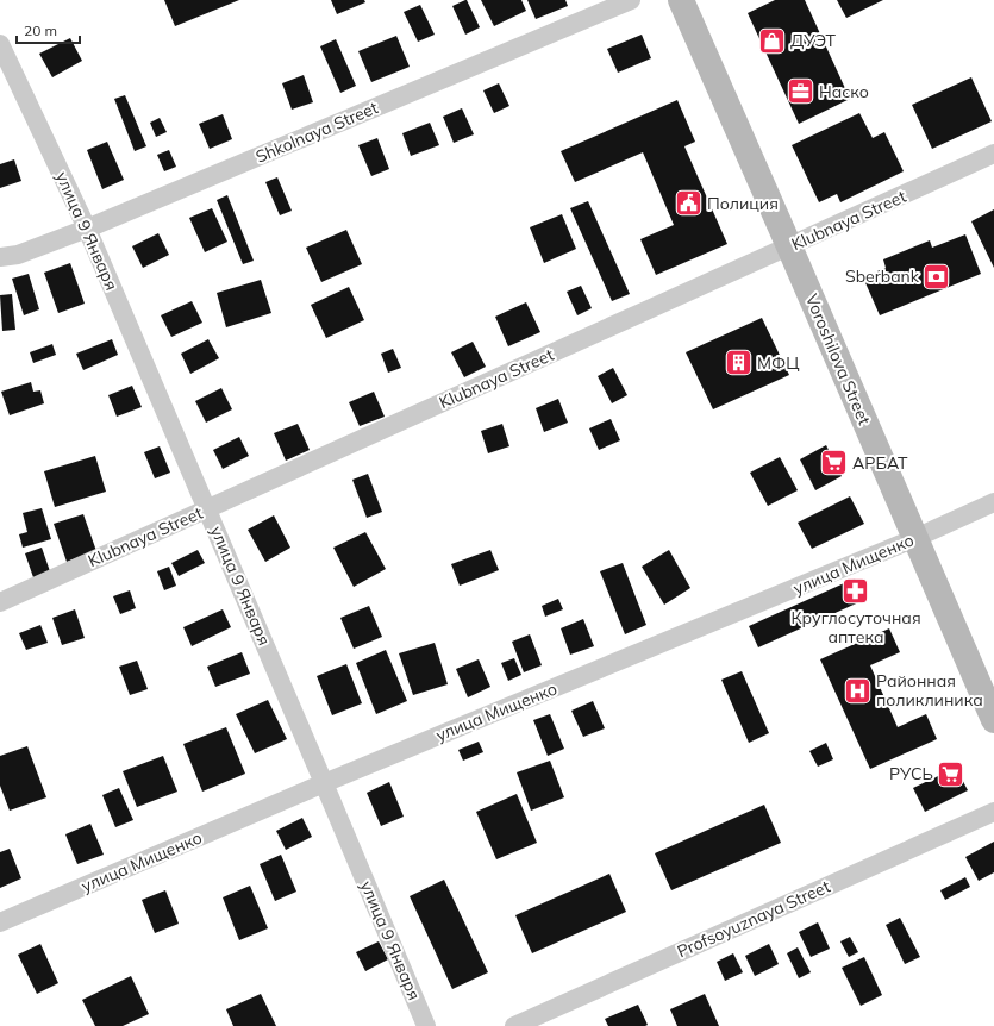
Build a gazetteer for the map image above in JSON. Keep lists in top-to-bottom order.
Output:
{
  "streets": {
    "main road": ["Voroshilova Street"],
    "street": [
      "Shkolnaya Street",
      "Klubnaya Street",
      "улица 9 Января",
      "улица Мищенко",
      "Profsoyuznaya Street"
    ]
  },
  "crossings": [
    ["Shkolnaya Street", "улица 9 Января"],
    ["Klubnaya Street", "улица 9 Января"],
    ["Klubnaya Street", "Voroshilova Street"],
    ["улица 9 Января", "улица Мищенко"],
    ["Voroshilova Street", "улица Мищенко"]
  ],
  "places": {
    "shop": ["ДУЭТ"],
    "office": ["Наско"],
    "public building": ["Полиция"],
    "bank": ["Sberbank"],
    "building": ["МФЦ"],
    "supermarket": ["АРБАТ", "РУСЬ"],
    "pharmacy": ["Круглосуточная аптека"],
    "hospital": ["Районная поликлиника"]
  },
  "scale_bar": "20 m"
}
